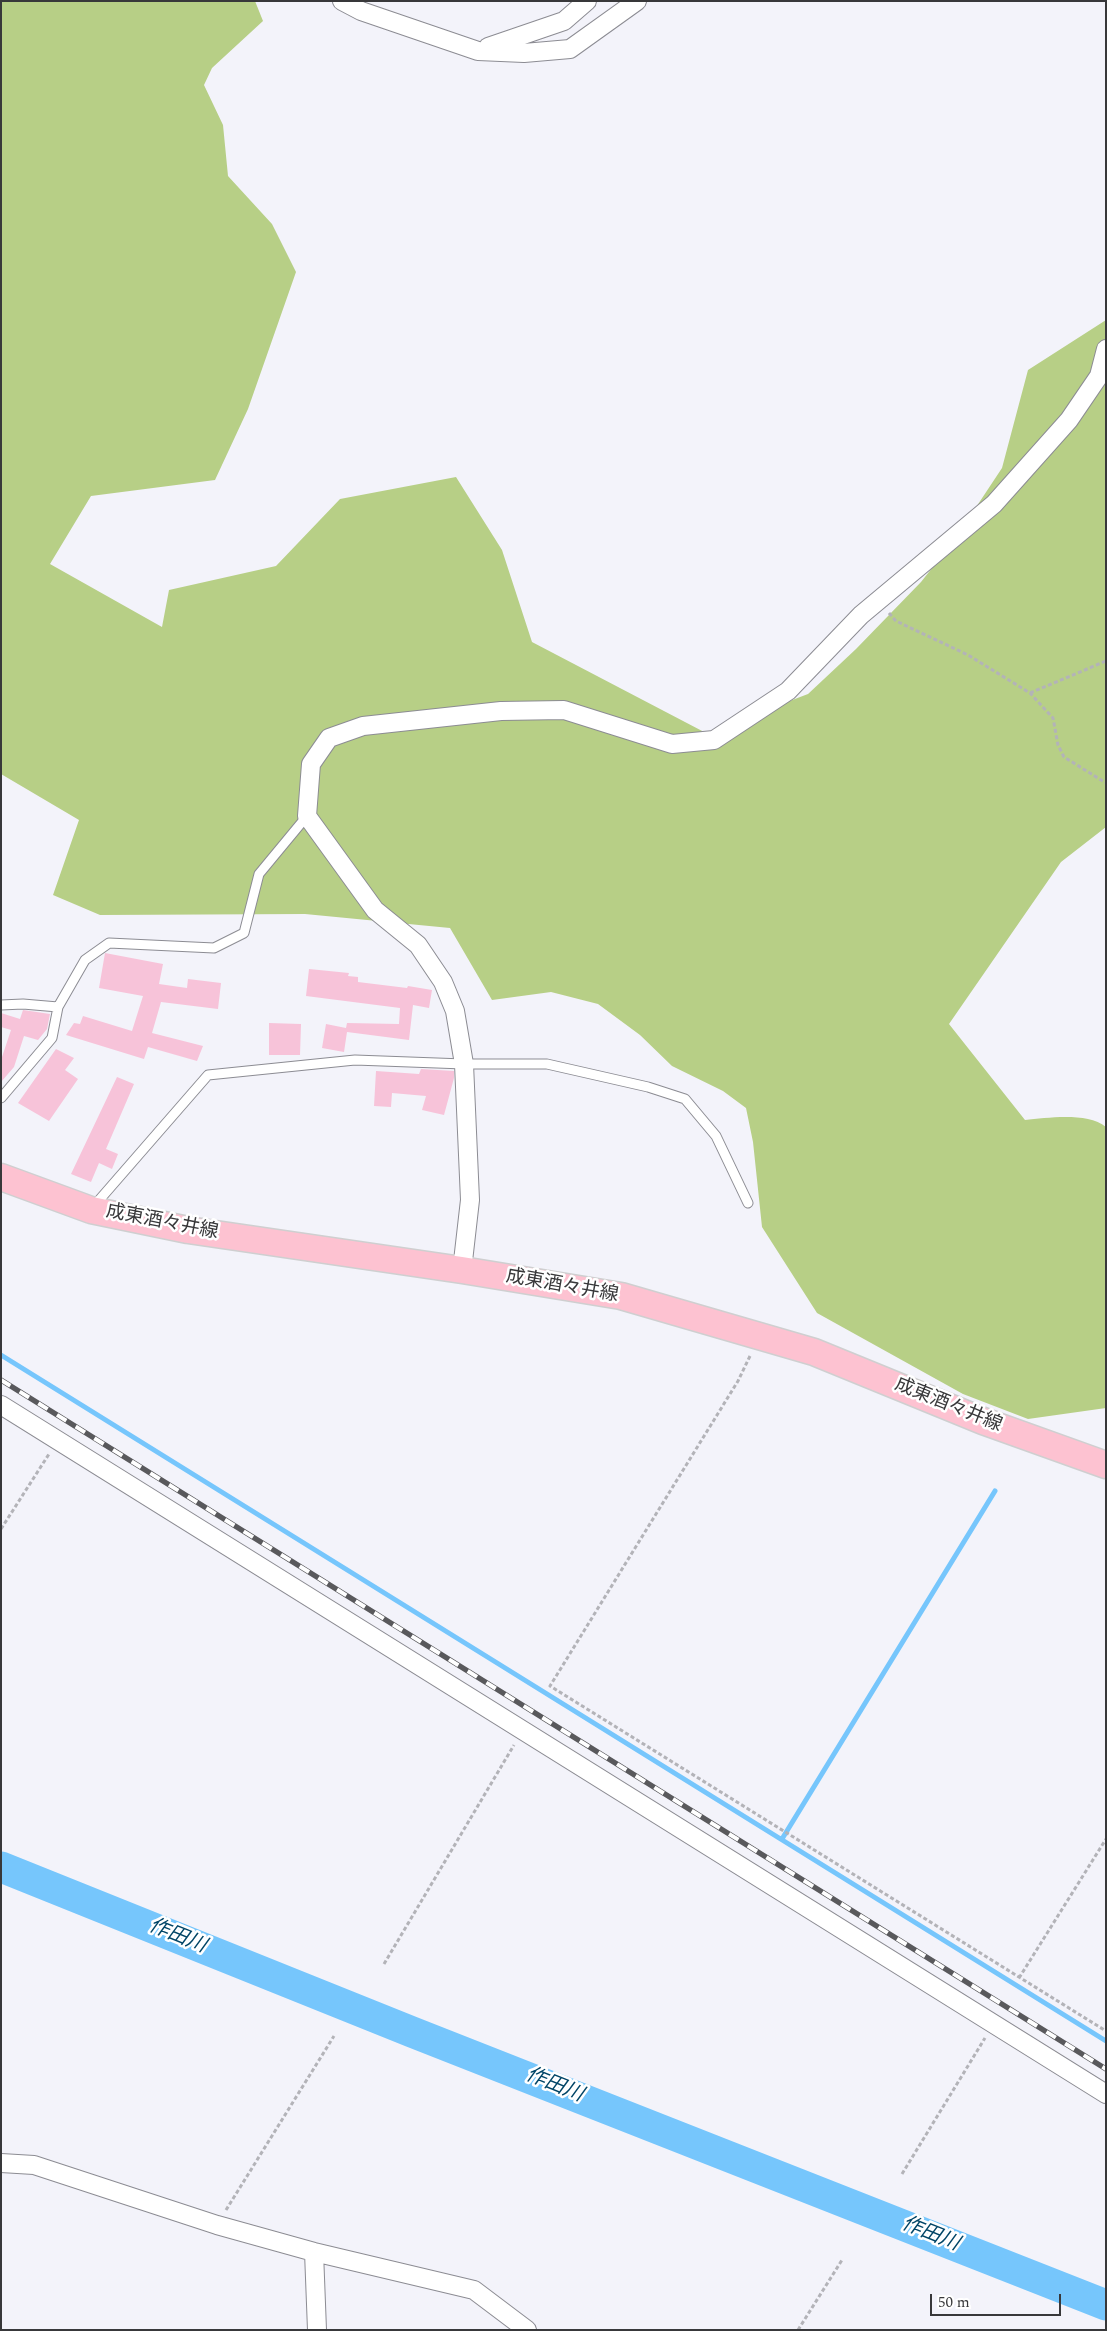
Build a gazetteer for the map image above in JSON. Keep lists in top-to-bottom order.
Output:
{
  "streets": {
    "main road": ["成東酒々井線"]
  },
  "water": ["作田川"],
  "scale_bar": "50 m"
}
